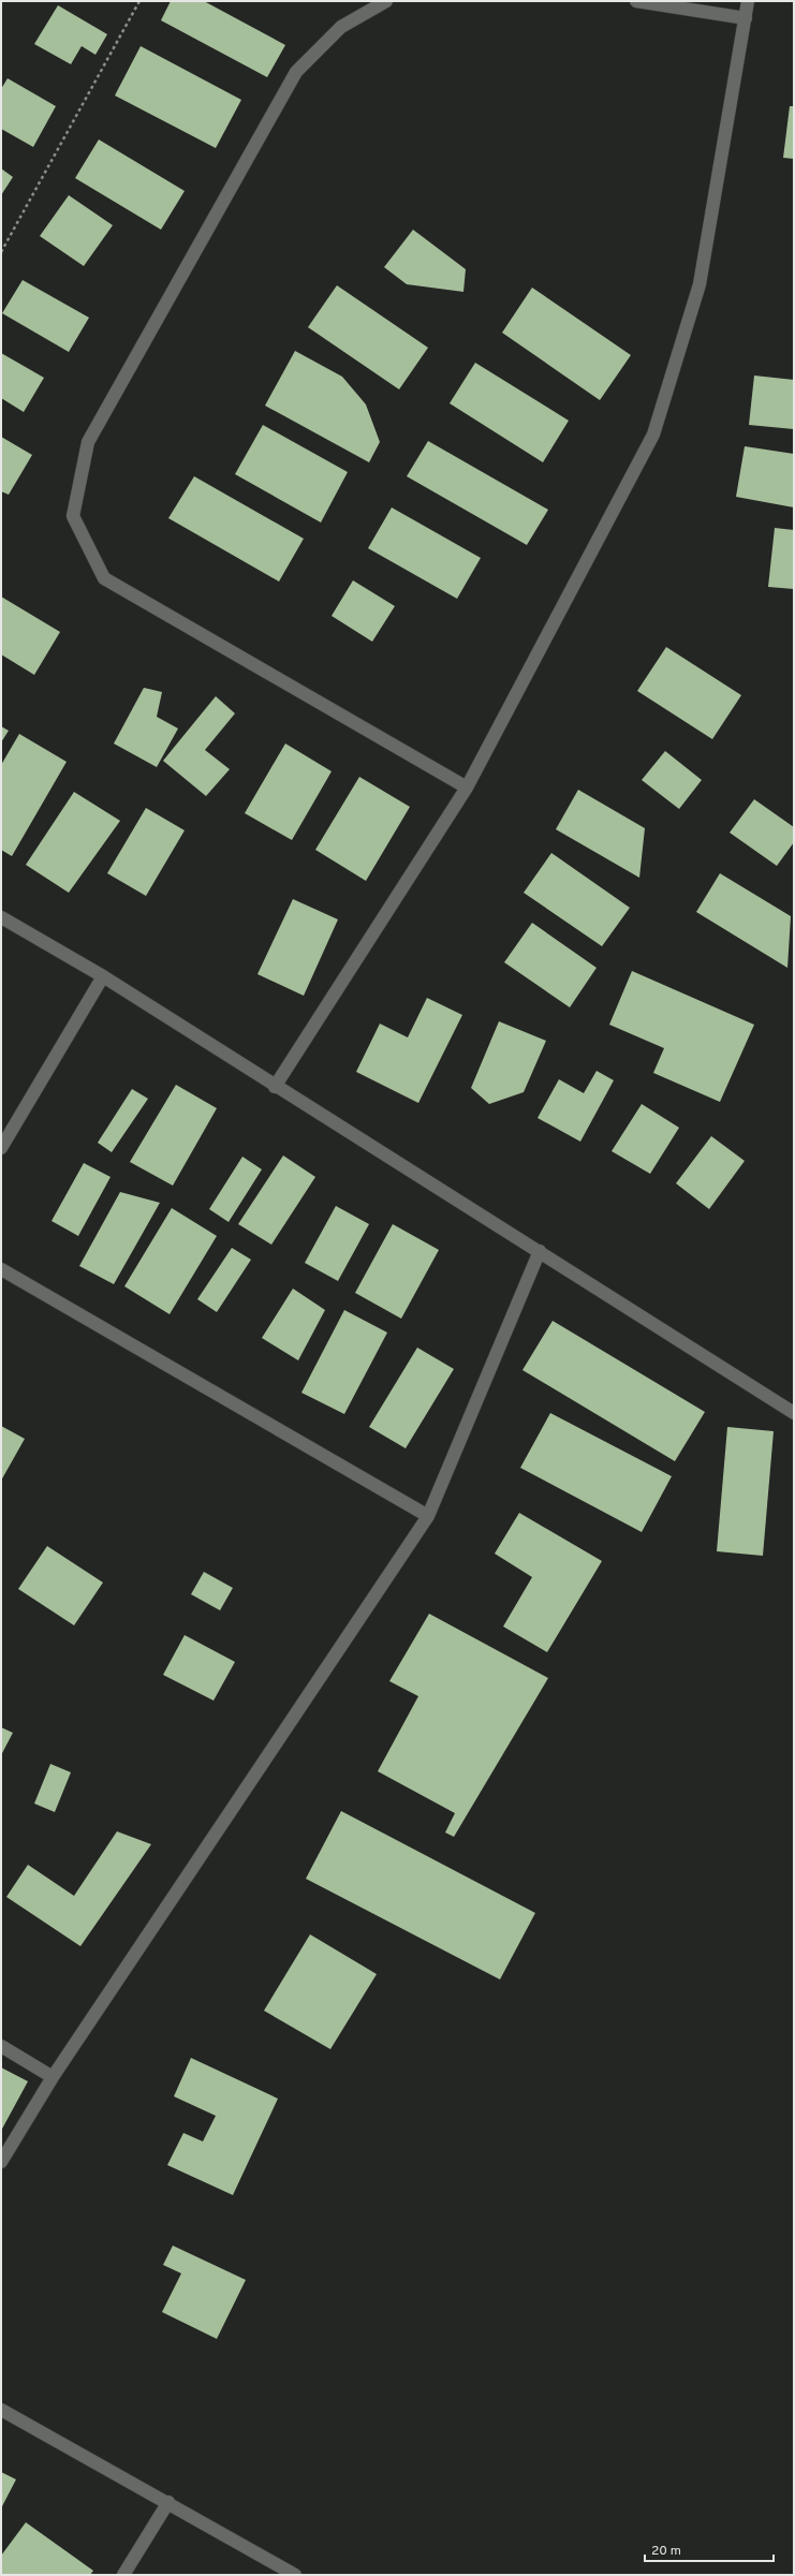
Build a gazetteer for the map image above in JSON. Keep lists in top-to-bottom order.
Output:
{
  "scale_bar": "20 m"
}
